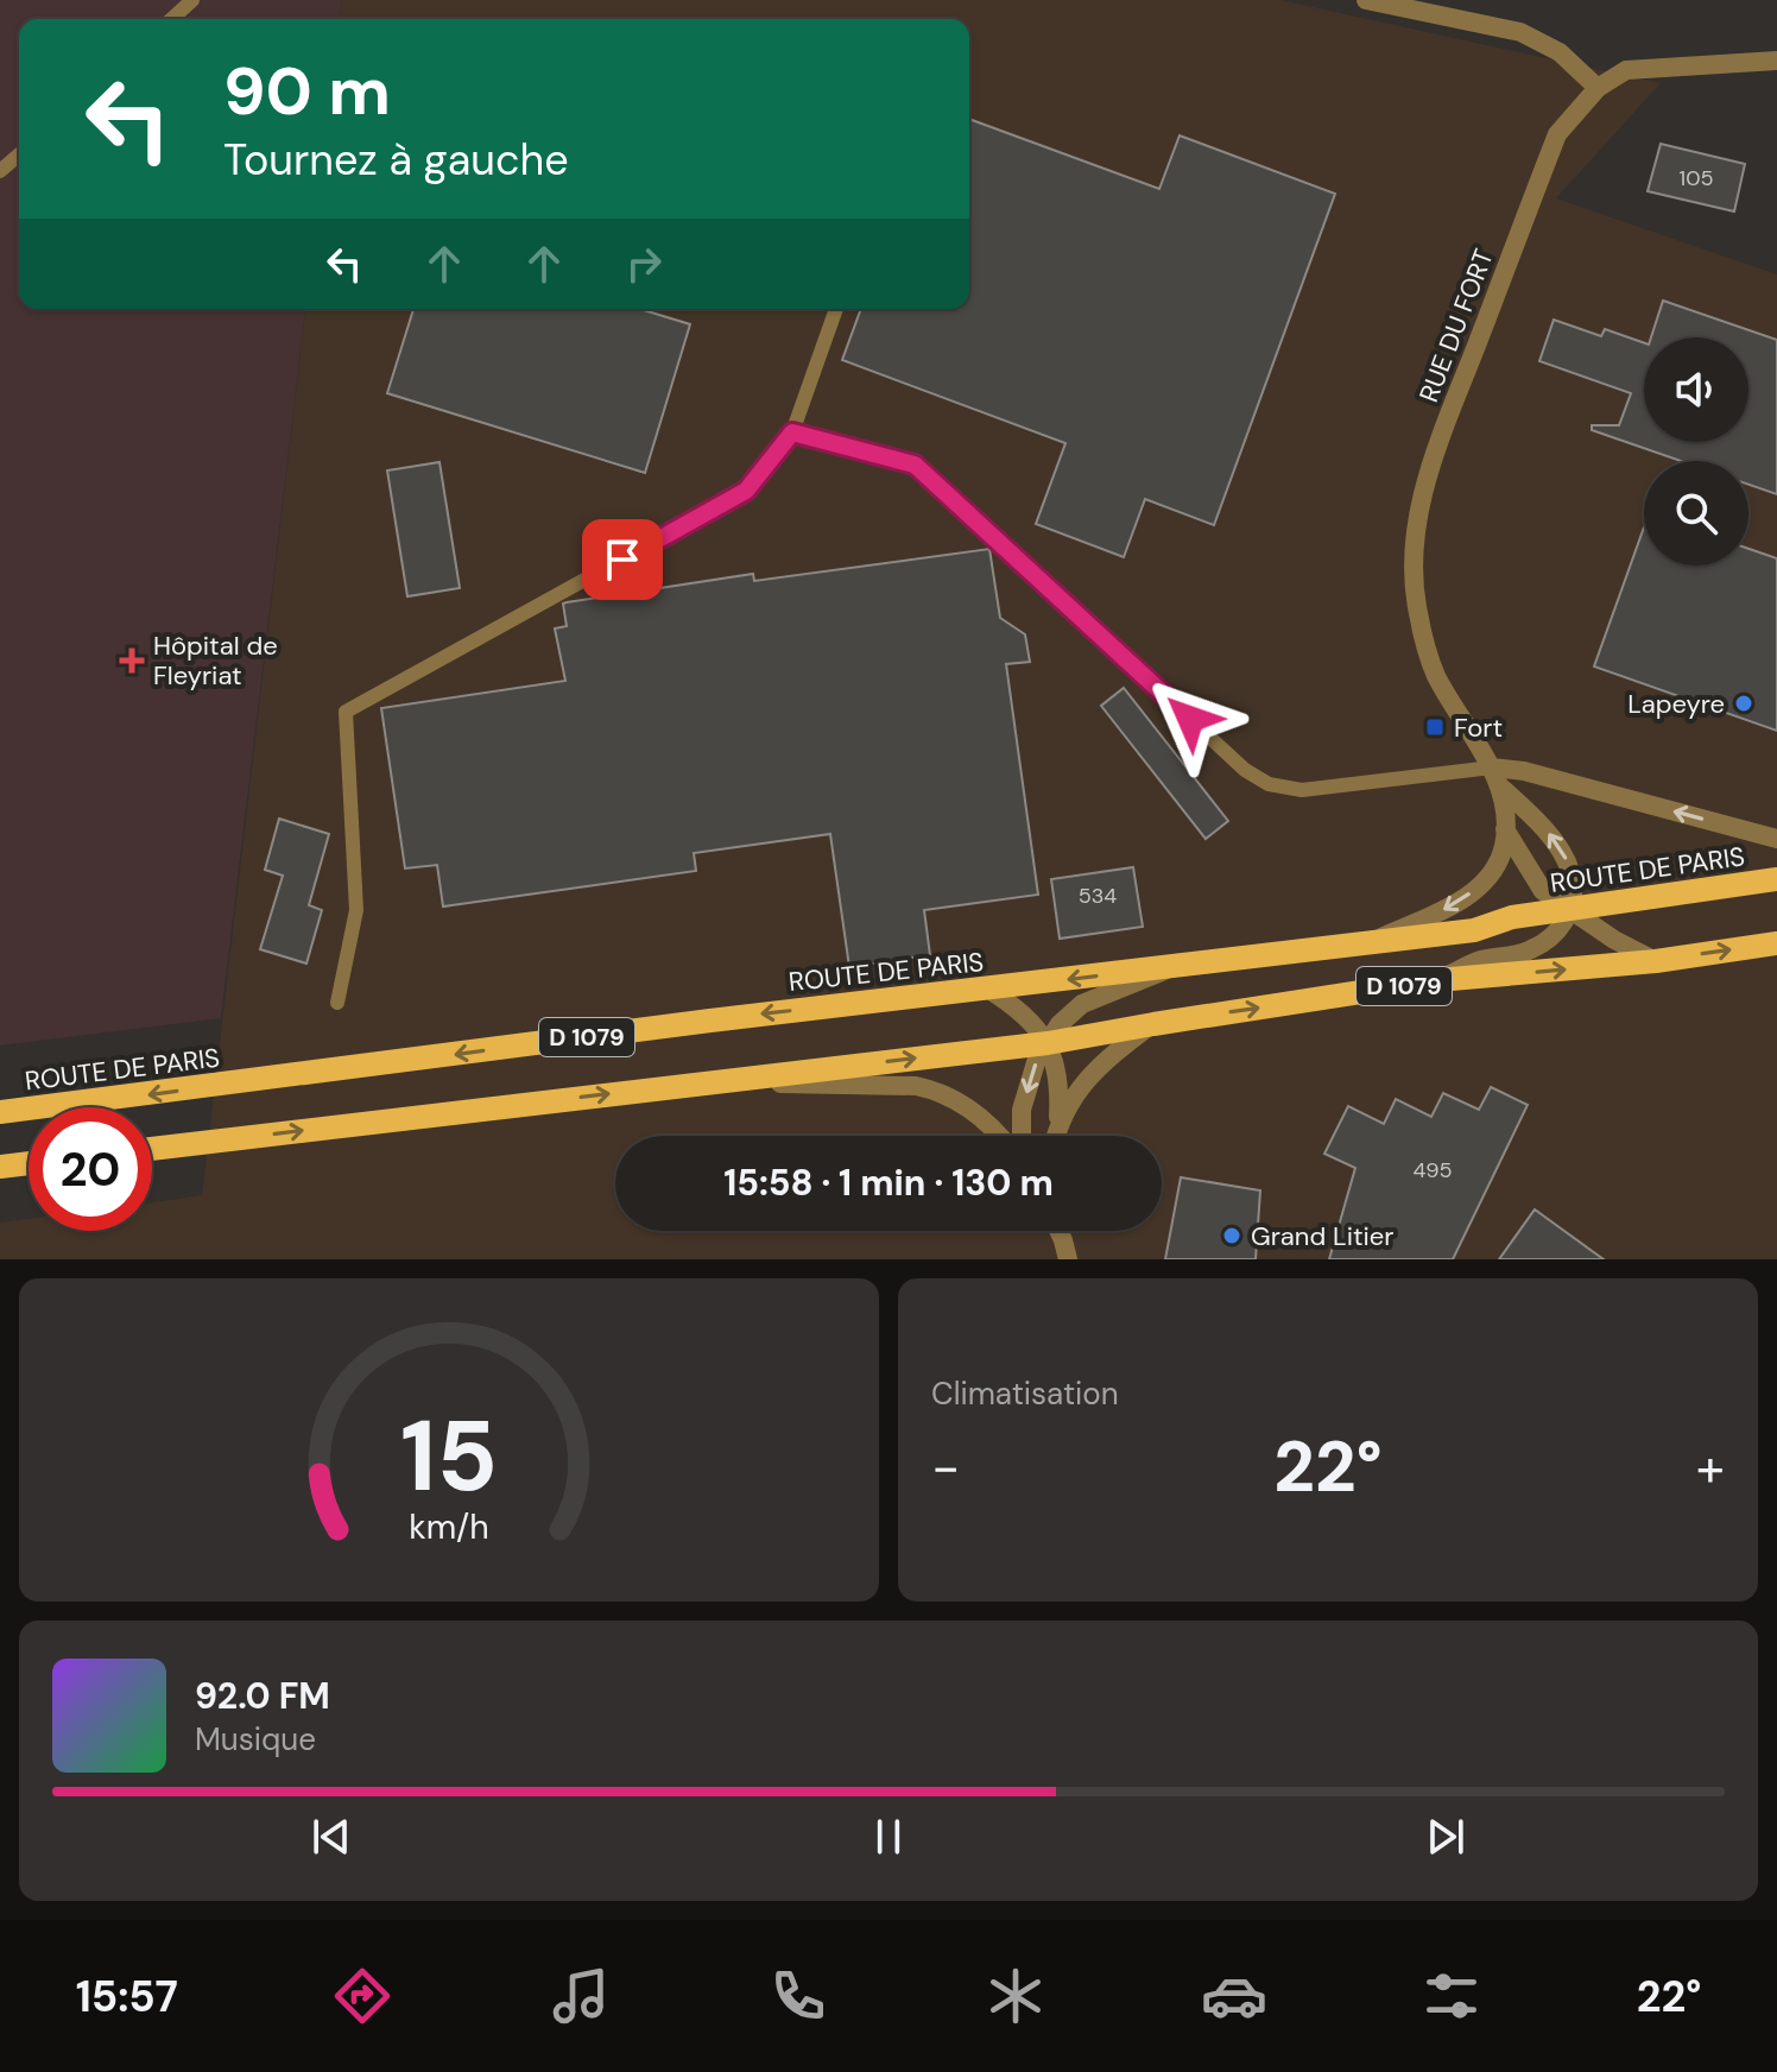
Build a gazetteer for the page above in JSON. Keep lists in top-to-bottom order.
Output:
{
  "streets": {
    "main road": ["ROUTE DE PARIS", "D 1079"],
    "street": ["RUE DU FORT"]
  },
  "crossings": [
    ["RUE DU FORT", "ROUTE DE PARIS"],
    ["RUE DU FORT", "D 1079"]
  ],
  "places": {
    "health": ["Hôpital de Fleyriat"],
    "other": ["Lapeyre", "Grand Litier"],
    "transit": ["Fort"]
  },
  "house_numbers": ["105", "534", "495"],
  "page": {
    "turn": ["90 m", "Tournez à gauche"],
    "limit": "20",
    "trip": "15:58 · 1 min · 130 m",
    "tile": "Climatisation",
    "heat": ["−", "22°", "+"],
    "song": ["92.0 FM", "Musique"],
    "tabs": ["15:57", "22°"],
    "gauge": ["15", "km/h"]
  }
}
